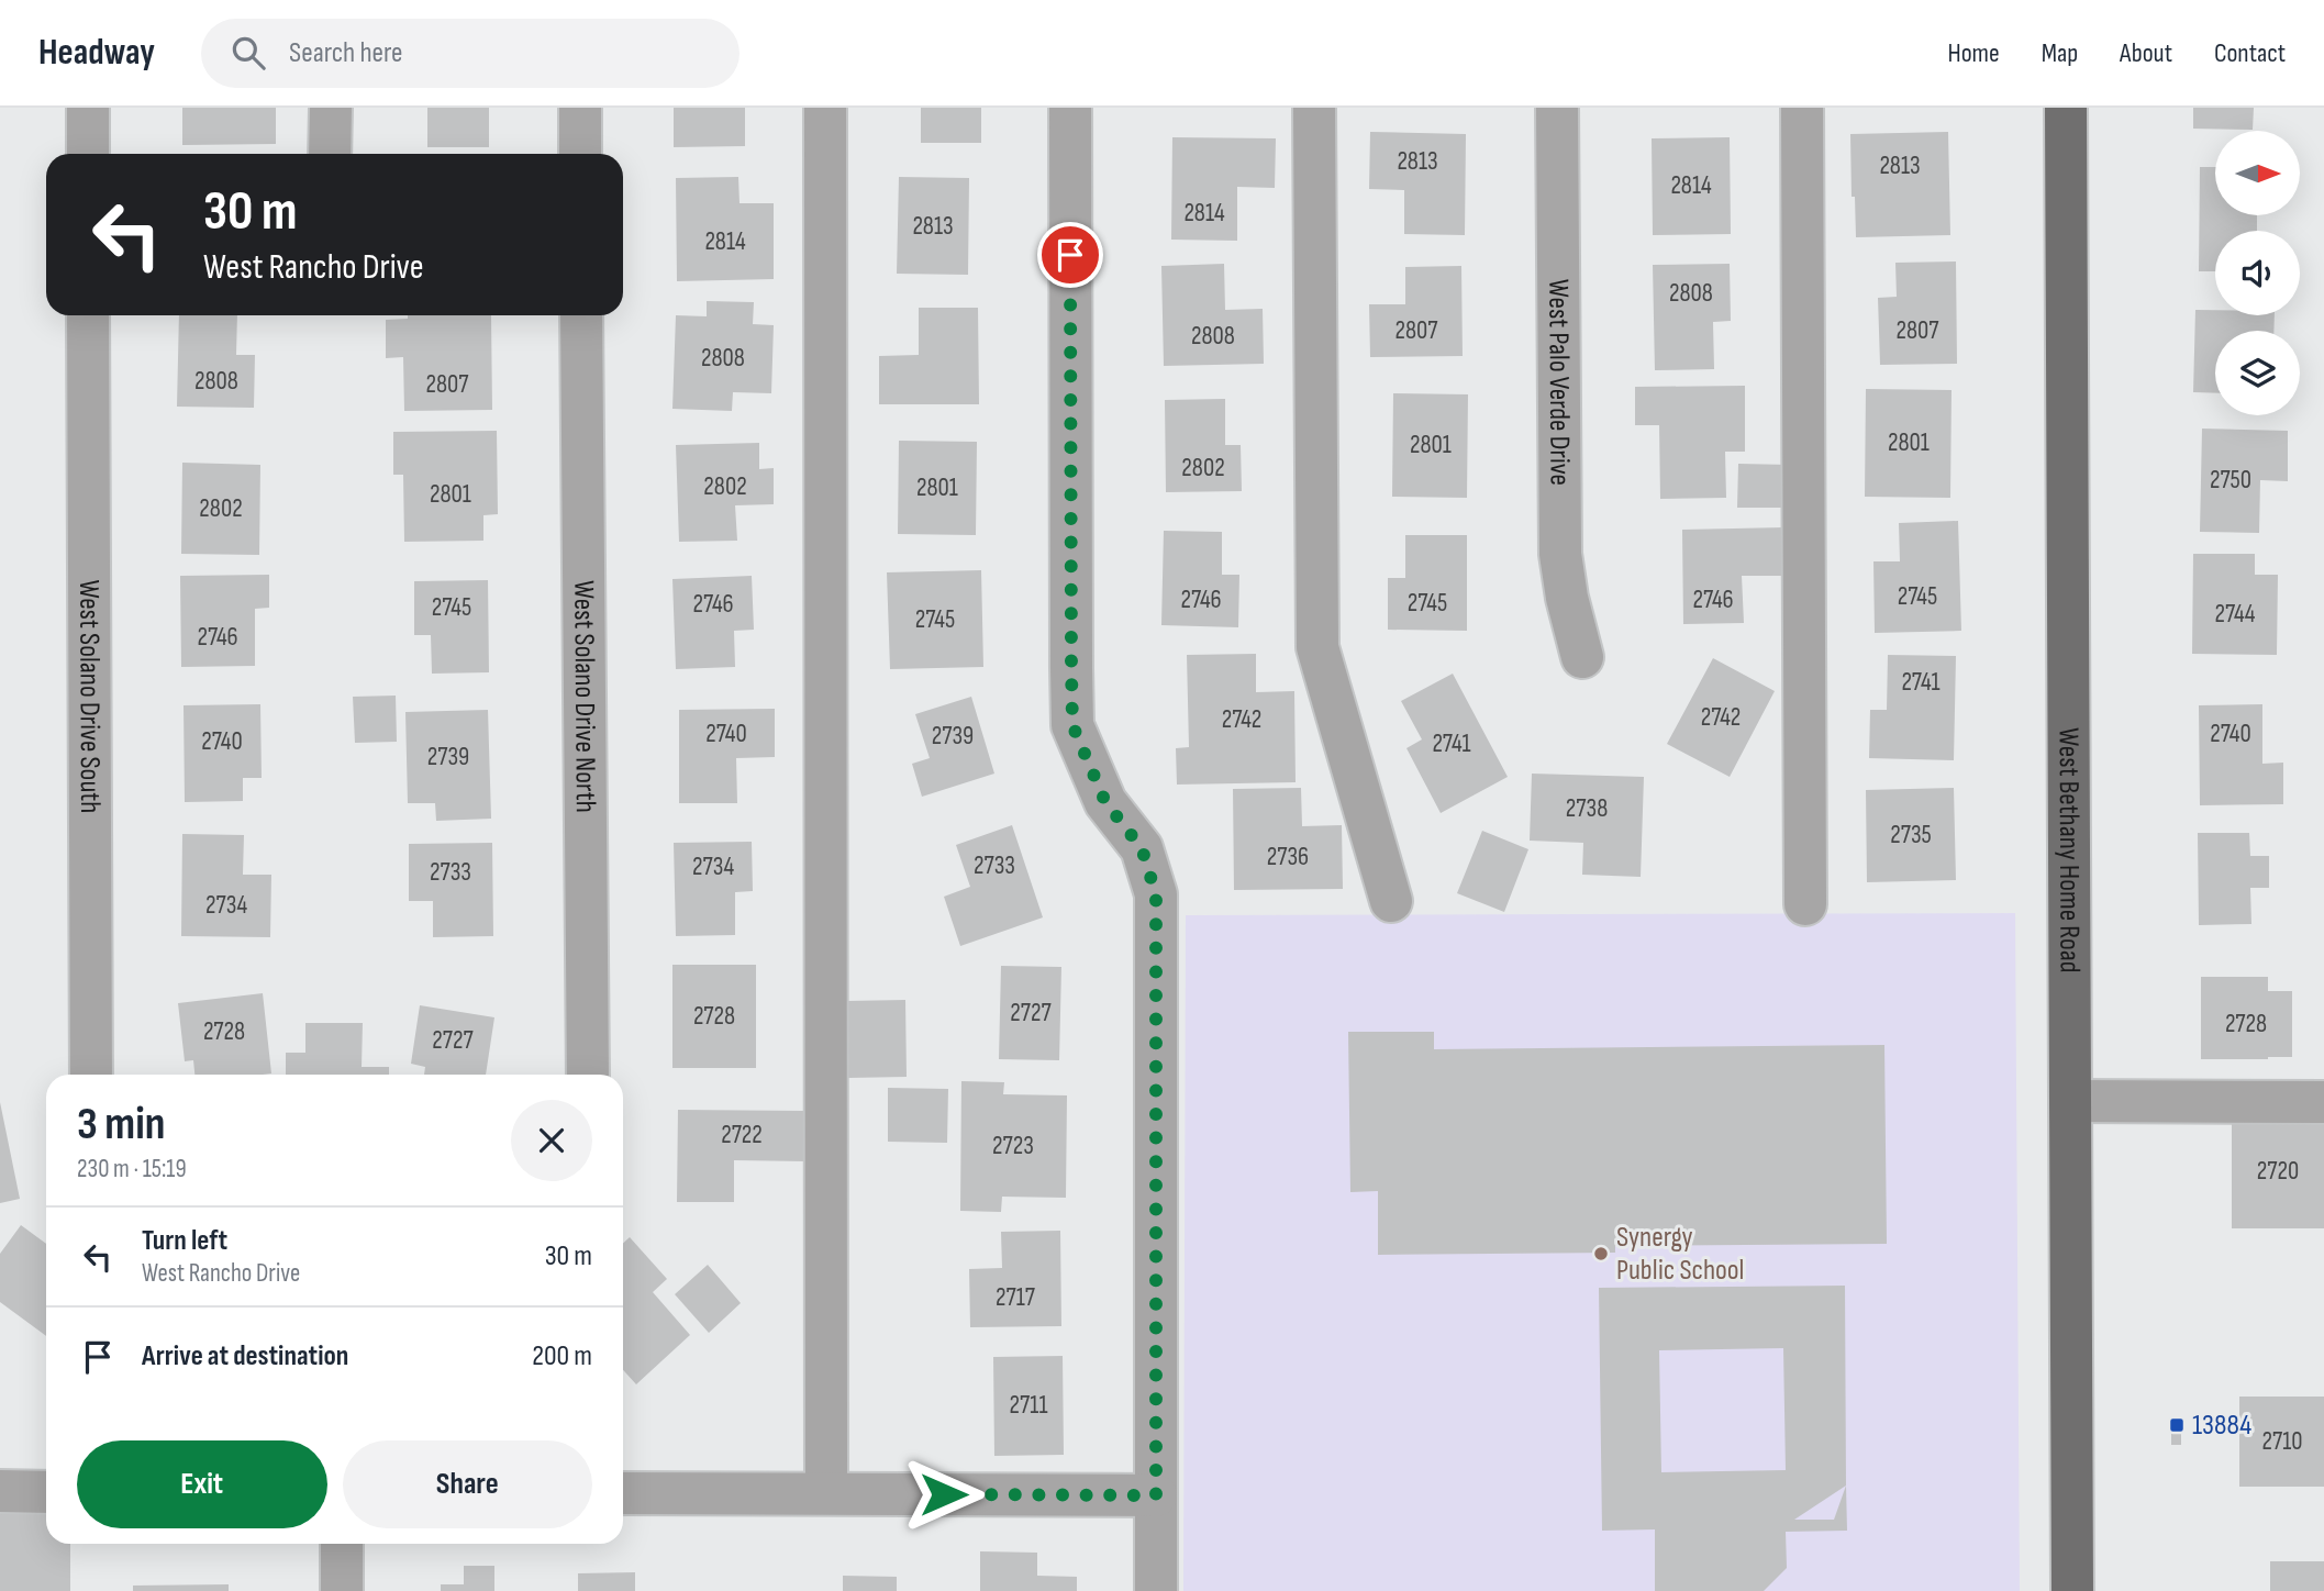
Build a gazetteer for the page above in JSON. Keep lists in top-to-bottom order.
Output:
{
  "streets": {
    "main road": ["West Bethany Home Road"],
    "street": ["West Palo Verde Drive", "West Solano Drive South", "West Solano Drive North"]
  },
  "places": {
    "other": ["Synergy Public School"],
    "transit": ["13884"]
  },
  "house_numbers": [
    "2813",
    "2813",
    "2814",
    "2814",
    "2813",
    "2814",
    "2808",
    "2807",
    "2807",
    "2808",
    "2808",
    "2808",
    "2807",
    "2801",
    "2801",
    "2802",
    "2750",
    "2802",
    "2801",
    "2801",
    "2802",
    "2745",
    "2746",
    "2746",
    "2745",
    "2746",
    "2745",
    "2744",
    "2745",
    "2746",
    "2741",
    "2742",
    "2742",
    "2740",
    "2740",
    "2739",
    "2740",
    "2741",
    "2739",
    "2738",
    "2735",
    "2736",
    "2733",
    "2734",
    "2733",
    "2734",
    "2727",
    "2728",
    "2728",
    "2728",
    "2727",
    "2722",
    "2723",
    "2720",
    "2717",
    "2711",
    "2710"
  ],
  "north": "right",
  "page": {
    "header": "Headway",
    "search": "Search here",
    "nav": [
      "Home",
      "Map",
      "About",
      "Contact"
    ],
    "turn": ["30 m", "West Rancho Drive"],
    "heading": ["3 min", "230 m · 15:19"],
    "list": [
      {
        "name": "Turn left",
        "note": "West Rancho Drive",
        "value": "30 m"
      },
      {
        "name": "Arrive at destination",
        "value": "200 m"
      }
    ],
    "buttons": ["Exit", "Share"]
  }
}
